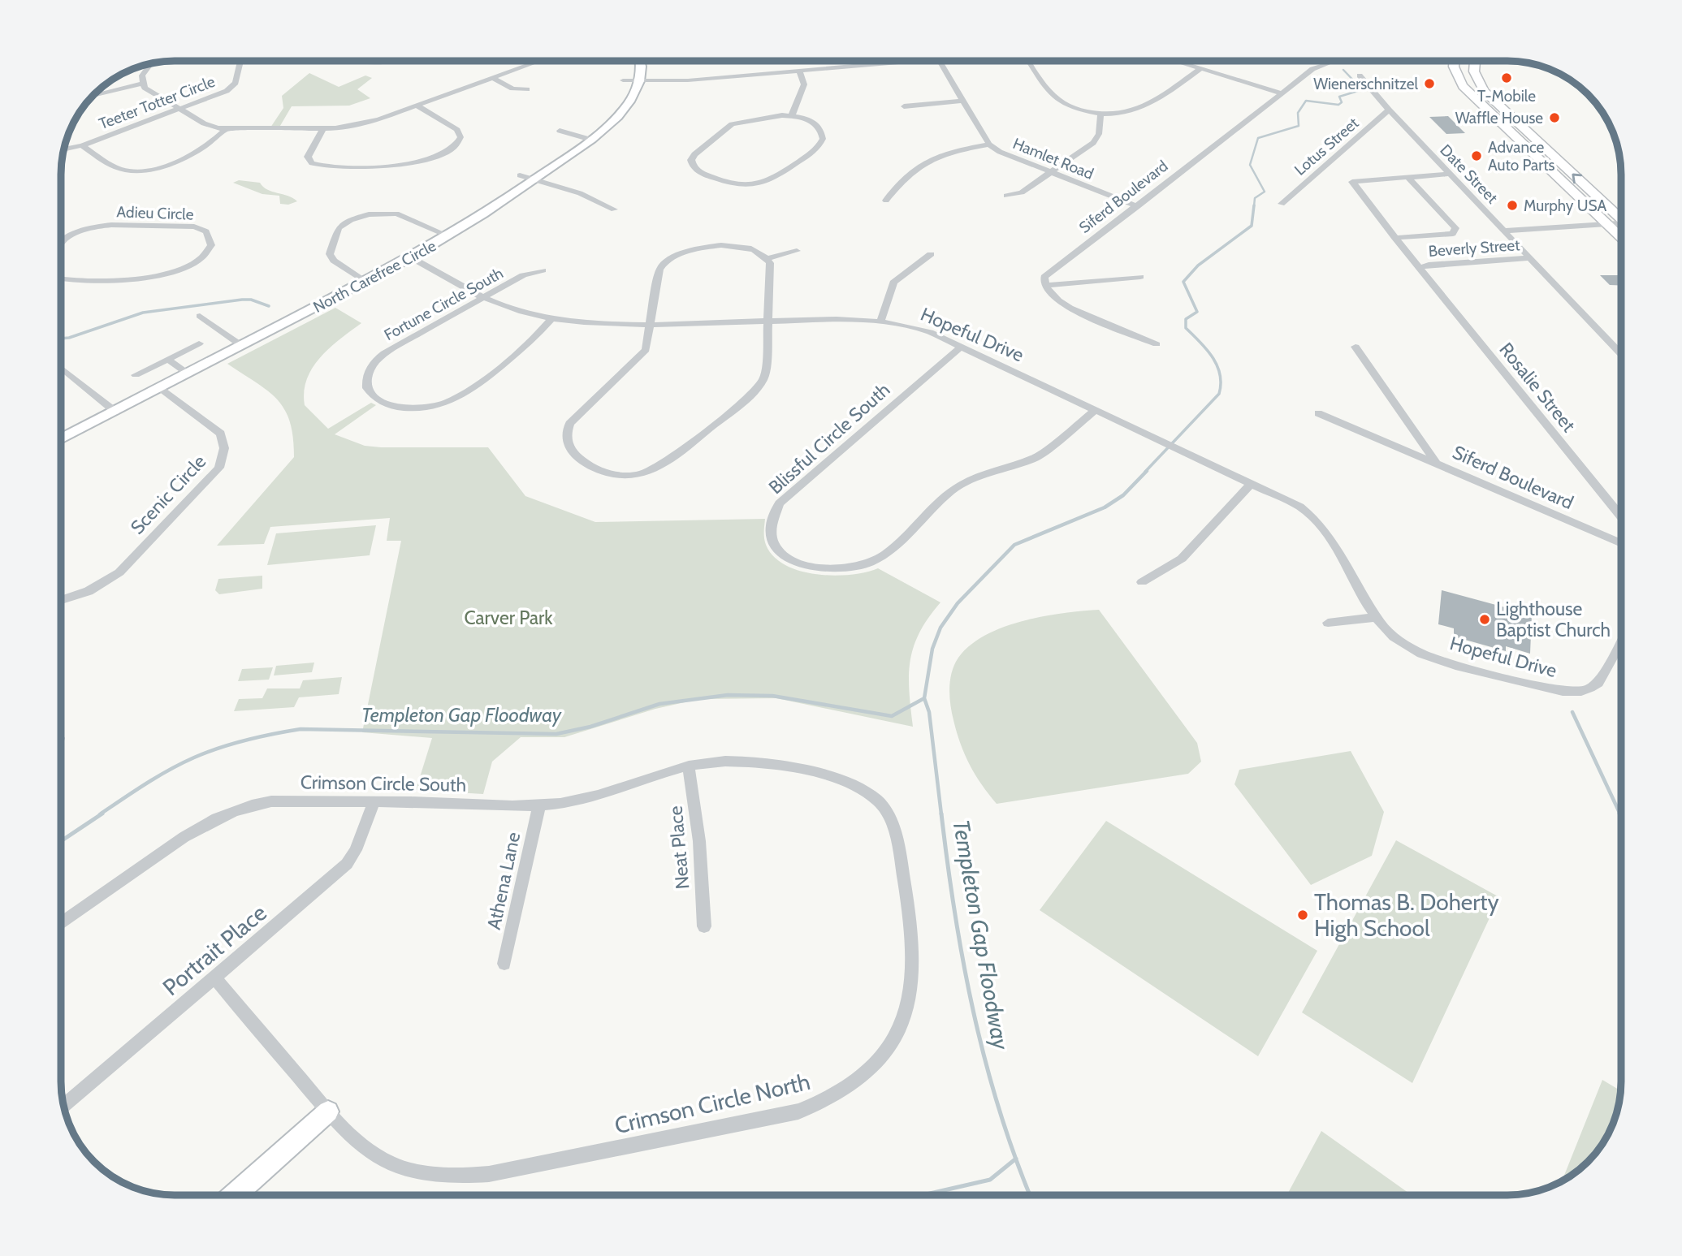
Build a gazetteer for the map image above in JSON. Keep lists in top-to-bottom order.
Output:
{
  "streets": {
    "main road": ["North Carefree Circle"],
    "street": [
      "Teeter Totter Circle",
      "Lotus Street",
      "Hamlet Road",
      "Date Street",
      "Siferd Boulevard",
      "Adieu Circle",
      "Beverly Street",
      "Fortune Circle South",
      "Hopeful Drive",
      "Rosalie Street",
      "Blissful Circle South",
      "Scenic Circle",
      "Crimson Circle South",
      "Neat Place",
      "Athena Lane",
      "Portrait Place",
      "Crimson Circle North"
    ]
  },
  "crossings": [
    ["Lotus Street", "Date Street"],
    ["Hamlet Road", "Siferd Boulevard"],
    ["Date Street", "Beverly Street"],
    ["Beverly Street", "Rosalie Street"],
    ["North Carefree Circle", "Hopeful Drive"],
    ["North Carefree Circle", "Scenic Circle"],
    ["Fortune Circle South", "Hopeful Drive"],
    ["Hopeful Drive", "Blissful Circle South"],
    ["Crimson Circle South", "Neat Place"],
    ["Crimson Circle South", "Athena Lane"],
    ["Crimson Circle South", "Portrait Place"],
    ["Crimson Circle South", "Crimson Circle North"],
    ["Portrait Place", "Crimson Circle North"]
  ],
  "water": ["Templeton Gap Floodway"],
  "parks": ["Carver Park"],
  "places": [
    "T-Mobile",
    "Wienerschnitzel",
    "Waffle House",
    "Advance Auto Parts",
    "Murphy USA",
    "Lighthouse Baptist Church",
    "Thomas B. Doherty High School"
  ]
}
